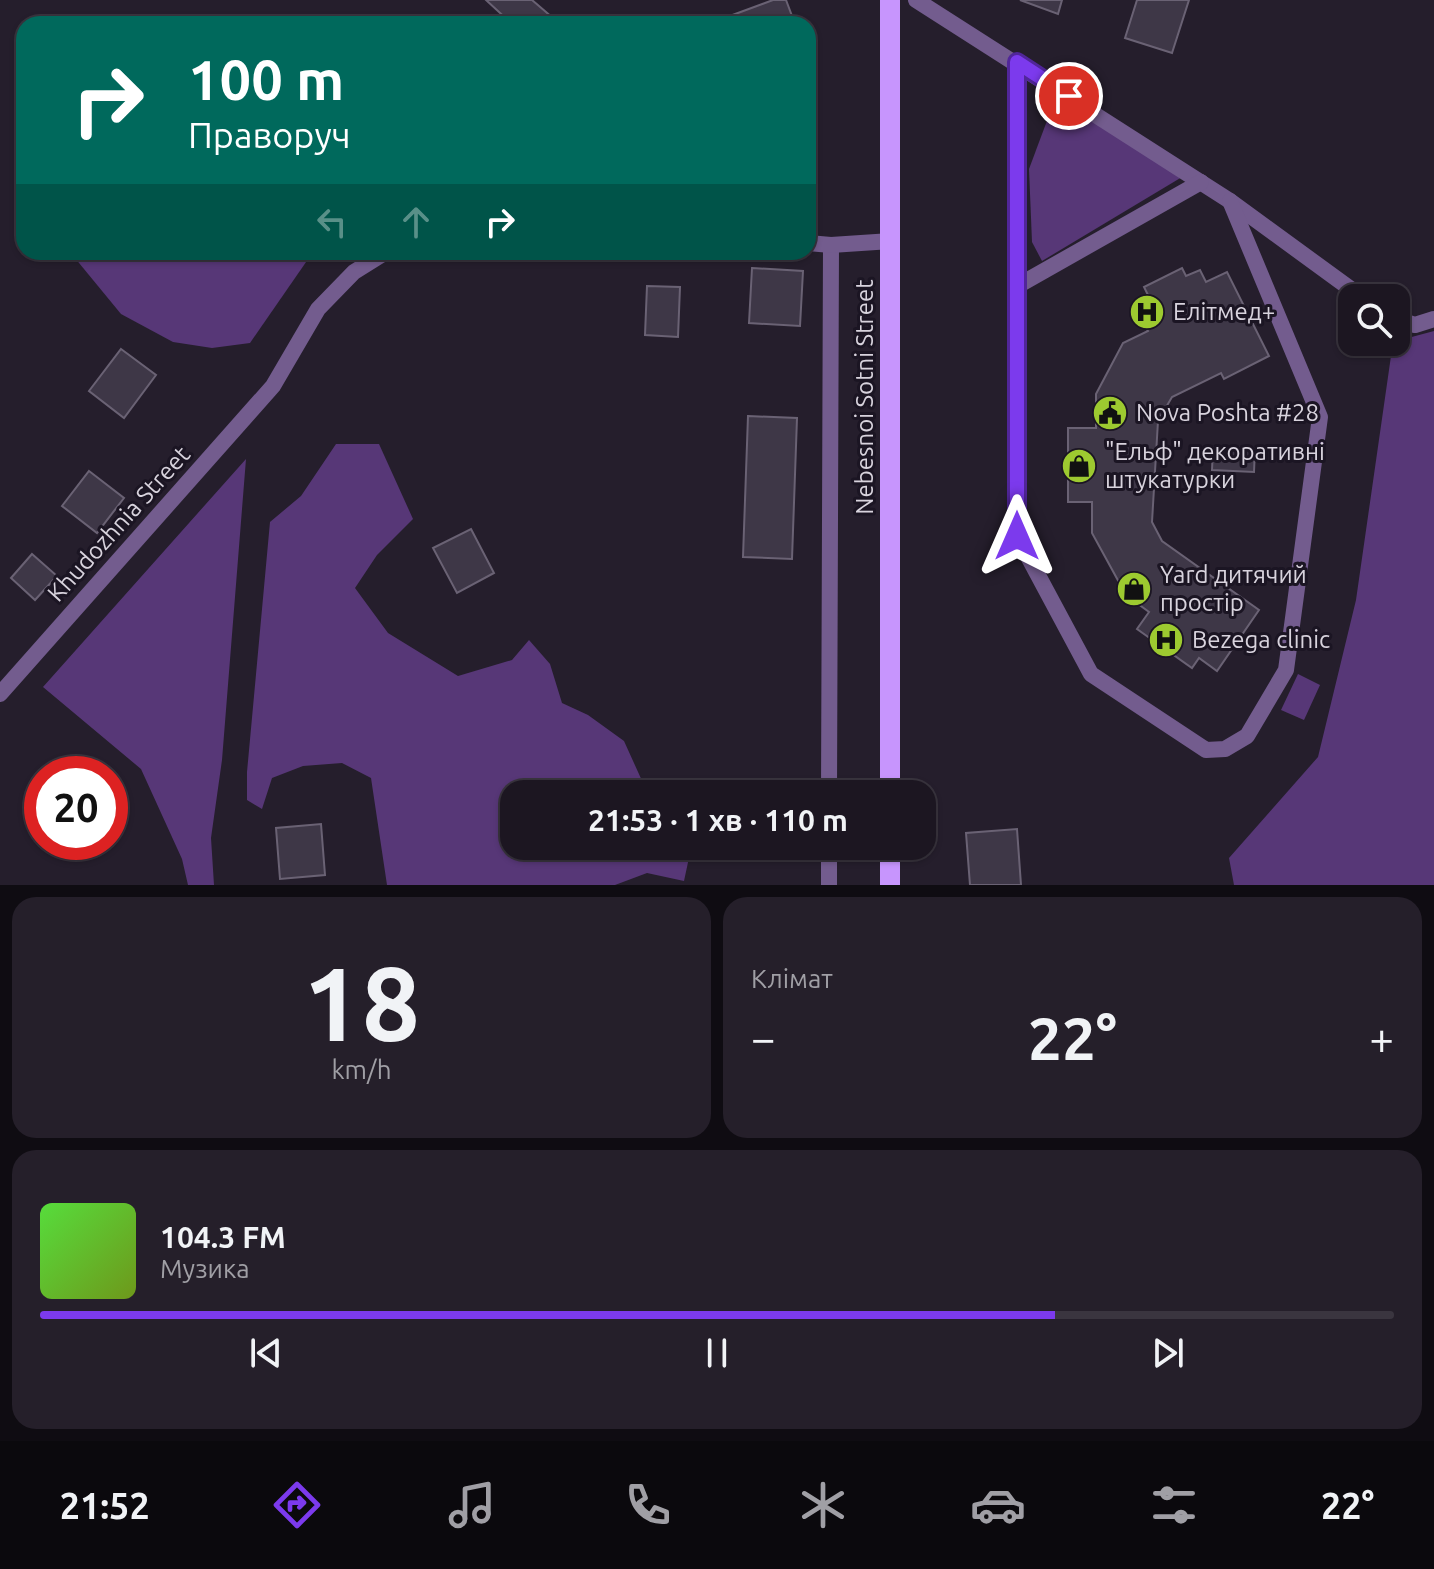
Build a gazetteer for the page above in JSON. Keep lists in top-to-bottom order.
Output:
{
  "streets": {
    "main road": ["Nebesnoi Sotni Street"],
    "street": ["Khudozhnia Street"]
  },
  "places": {
    "hospital": ["Елітмед+", "Bezega clinic"],
    "public building": ["Nova Poshta #28"],
    "shop": ["\"Ельф\" декоративні штукатурки", "Yard дитячий простір"]
  },
  "page": {
    "turn": ["100 m", "Праворуч"],
    "limit": "20",
    "trip": "21:53 · 1 хв · 110 m",
    "tile": [
      ["18", "km/h"],
      "Клімат"
    ],
    "heat": ["−", "22°", "+"],
    "song": ["104.3 FM", "Музика"],
    "tabs": ["21:52", "22°"]
  }
}
